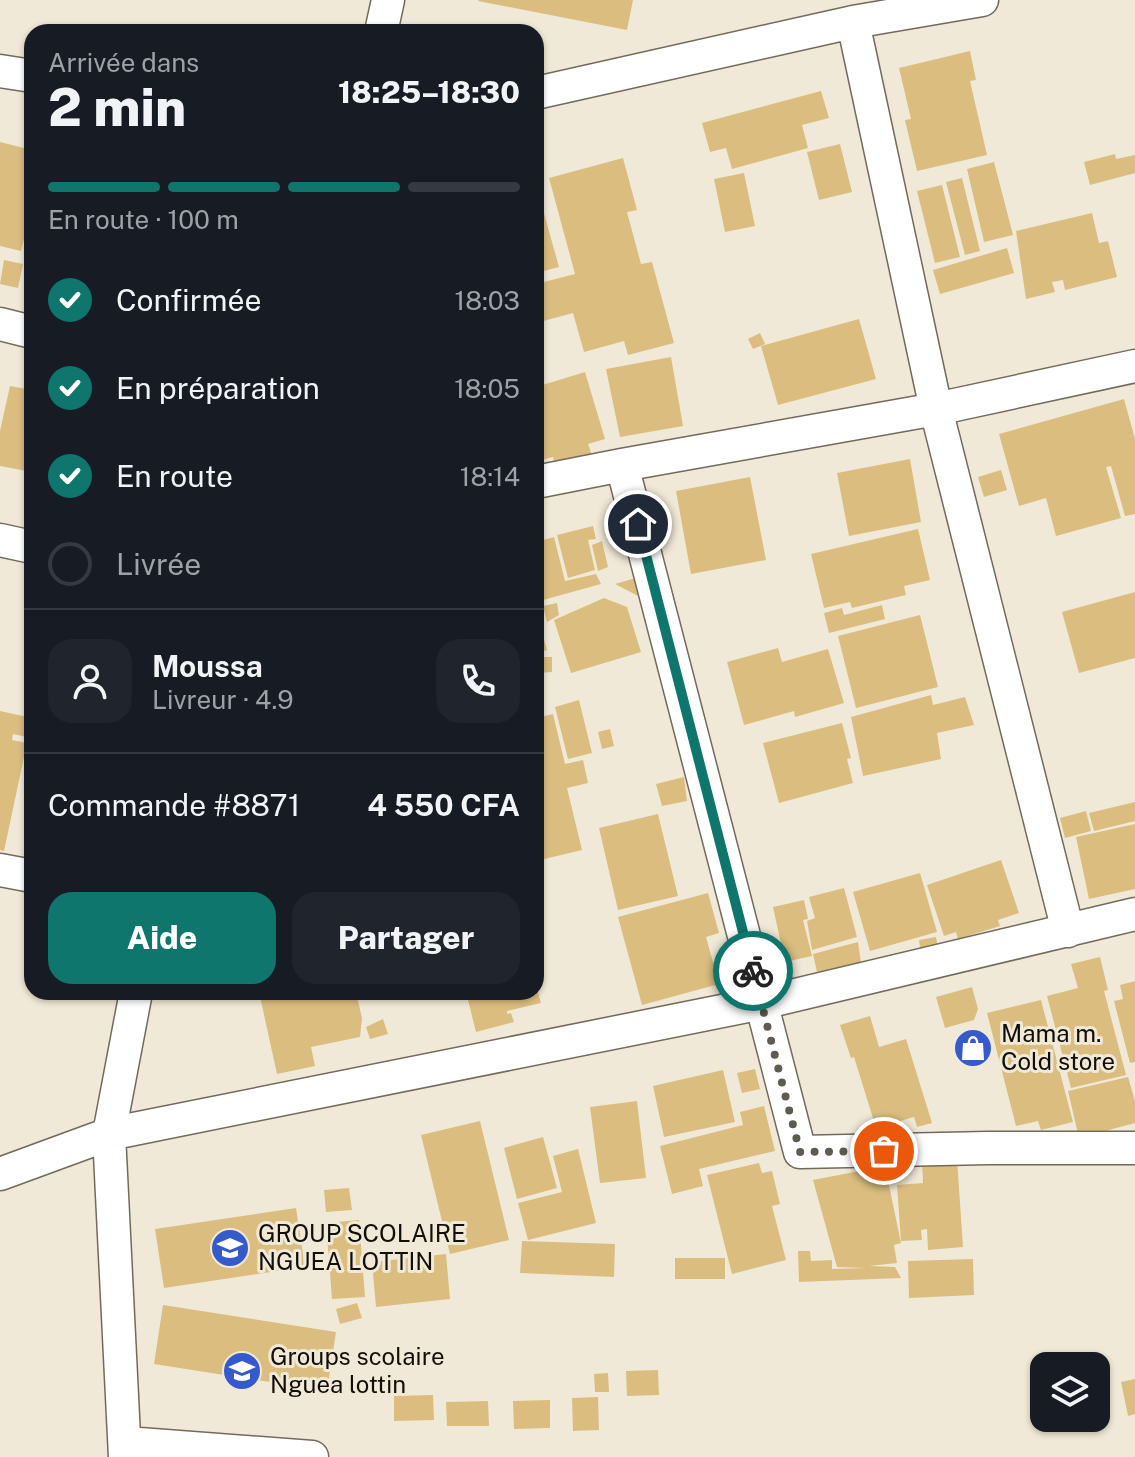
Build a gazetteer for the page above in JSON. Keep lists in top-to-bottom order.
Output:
{
  "places": {
    "shop": ["Mama m. Cold store"],
    "school or university": ["GROUP SCOLAIRE NGUEA LOTTIN", "Groups scolaire Nguea lottin"]
  },
  "page": {
    "heading": ["2 min", "Arrivée dans", "18:25–18:30"],
    "panel": [
      "Moussa",
      "Livreur · 4.9",
      "Commande #8871",
      "4 550 CFA"
    ],
    "bar": "En route · 100 m",
    "list": [
      ["Confirmée", "18:03"],
      ["En préparation", "18:05"],
      ["En route", "18:14"],
      "Livrée"
    ],
    "buttons": ["Aide", "Partager"]
  }
}
